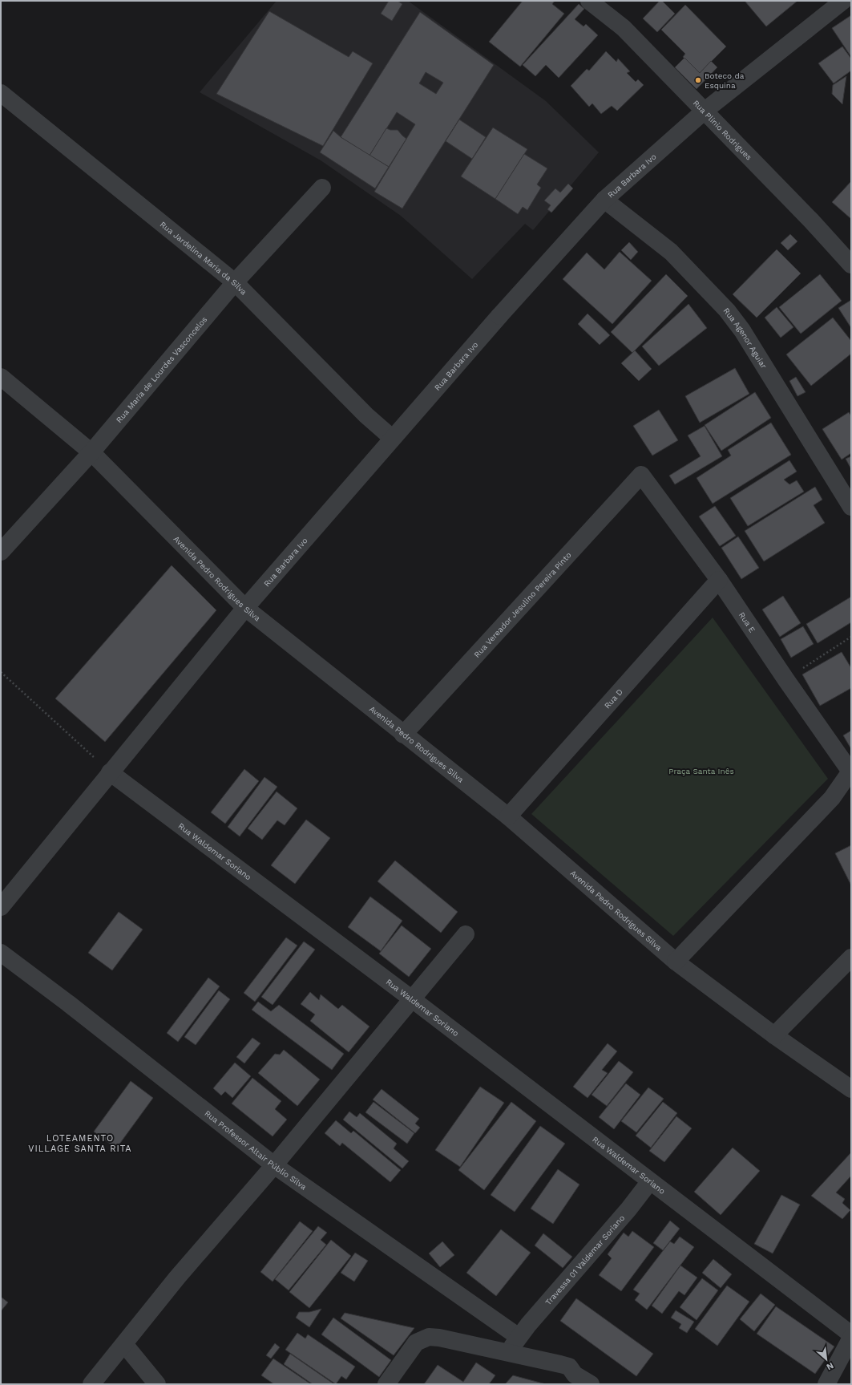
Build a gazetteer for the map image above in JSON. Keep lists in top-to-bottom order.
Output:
{
  "streets": {
    "street": [
      "Rua Plinio Rodrigues",
      "Rua Barbara Ivo",
      "Rua Jardelina Maria da Silva",
      "Rua Agenor Aguiar",
      "Rua Maria de Lourdes Vasconcelos",
      "Avenida Pedro Rodrigues Silva",
      "Rua Vereador Jesulino Pereira Pinto",
      "Rua E",
      "Rua D",
      "Rua Waldemar Soriano",
      "Rua Professor Altair Públio Silva",
      "Travessa 01 Valdemar Soriano"
    ]
  },
  "crossings": [
    ["Rua Plinio Rodrigues", "Rua Barbara Ivo"],
    ["Rua Barbara Ivo", "Rua Jardelina Maria da Silva"],
    ["Rua Barbara Ivo", "Rua Agenor Aguiar"],
    ["Rua Barbara Ivo", "Avenida Pedro Rodrigues Silva"],
    ["Rua Barbara Ivo", "Rua Waldemar Soriano"],
    ["Rua Jardelina Maria da Silva", "Rua Maria de Lourdes Vasconcelos"],
    ["Rua Maria de Lourdes Vasconcelos", "Avenida Pedro Rodrigues Silva"],
    ["Avenida Pedro Rodrigues Silva", "Rua Vereador Jesulino Pereira Pinto"],
    ["Avenida Pedro Rodrigues Silva", "Rua D"],
    ["Rua Vereador Jesulino Pereira Pinto", "Rua E"],
    ["Rua E", "Rua D"],
    ["Rua Waldemar Soriano", "Travessa 01 Valdemar Soriano"],
    ["Rua Professor Altair Públio Silva", "Travessa 01 Valdemar Soriano"]
  ],
  "districts": ["LOTEAMENTO VILLAGE SANTA RITA"],
  "parks": ["Praça Santa Inês"],
  "places": ["Boteco da Esquina"],
  "north": "bottom right"
}
